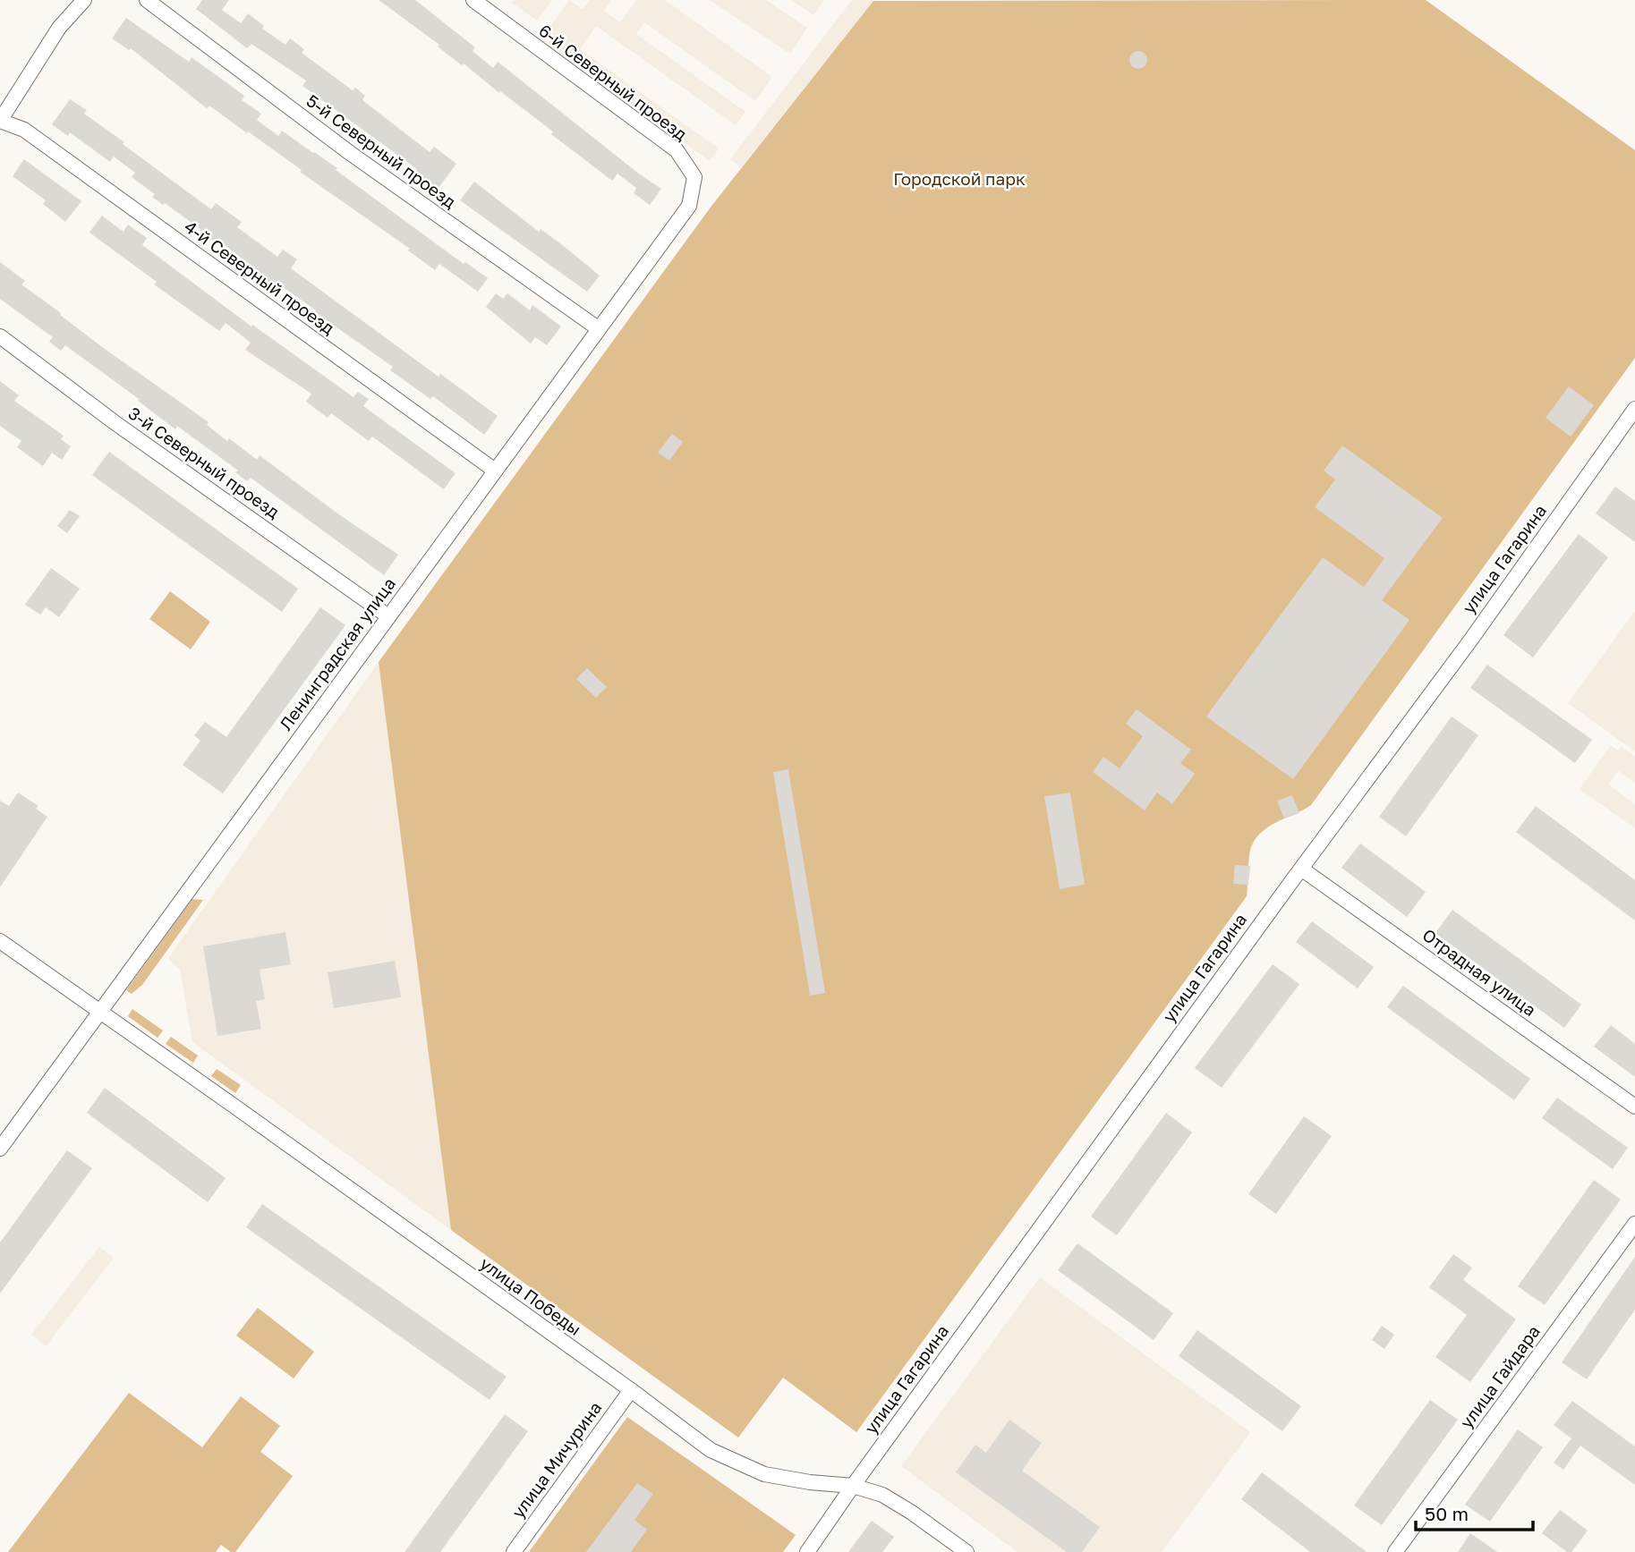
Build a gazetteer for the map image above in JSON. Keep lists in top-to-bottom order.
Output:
{
  "streets": {
    "street": [
      "6-й Северный проезд",
      "5-й Северный проезд",
      "4-й Северный проезд",
      "3-й Северный проезд",
      "улица Гагарина",
      "Ленинградская улица",
      "Отрадная улица",
      "улица Победы",
      "улица Гайдара",
      "улица Мичурина"
    ]
  },
  "crossings": [
    ["6-й Северный проезд", "Ленинградская улица"],
    ["5-й Северный проезд", "Ленинградская улица"],
    ["4-й Северный проезд", "Ленинградская улица"],
    ["3-й Северный проезд", "Ленинградская улица"],
    ["улица Гагарина", "Отрадная улица"],
    ["улица Гагарина", "улица Победы"],
    ["Ленинградская улица", "улица Победы"],
    ["улица Победы", "улица Мичурина"]
  ],
  "parks": ["Городской парк"],
  "scale_bar": "50 m"
}
